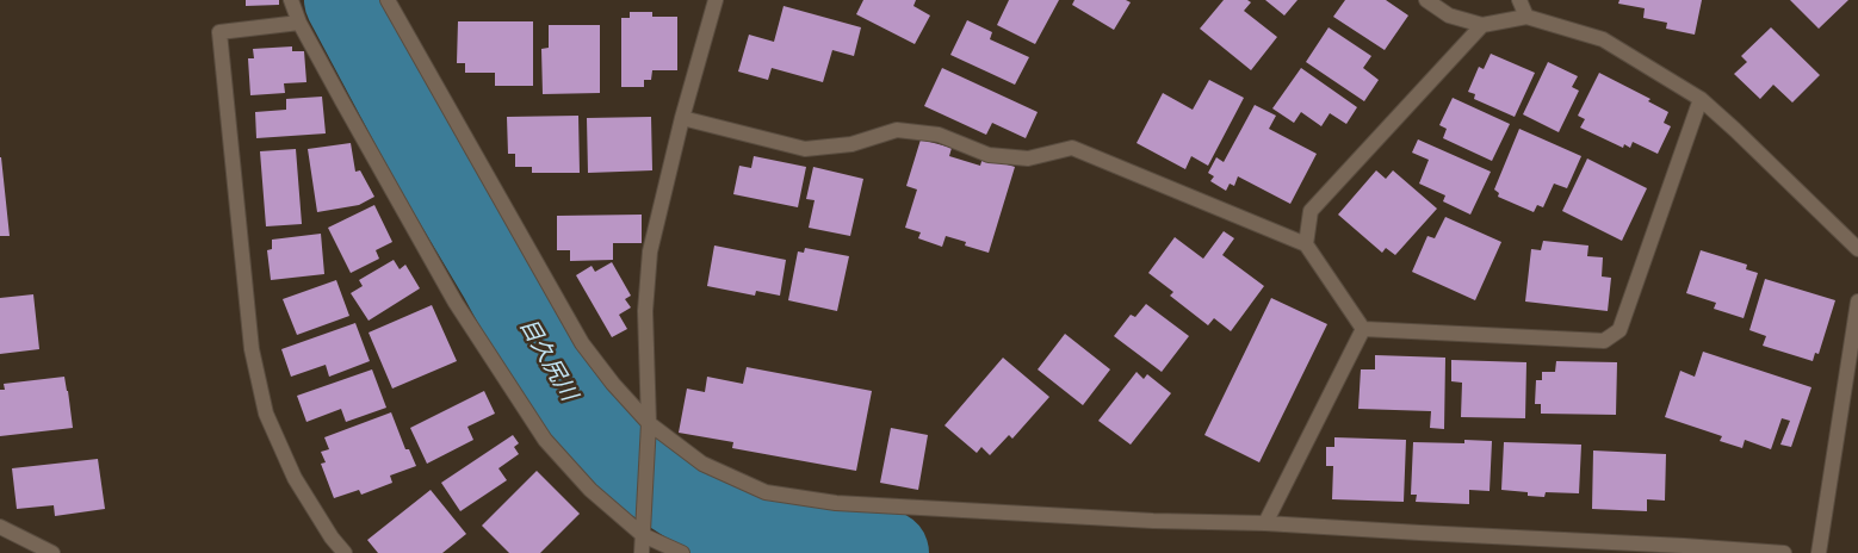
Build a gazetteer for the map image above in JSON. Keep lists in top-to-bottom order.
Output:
{
  "water": ["目久尻川"]
}
